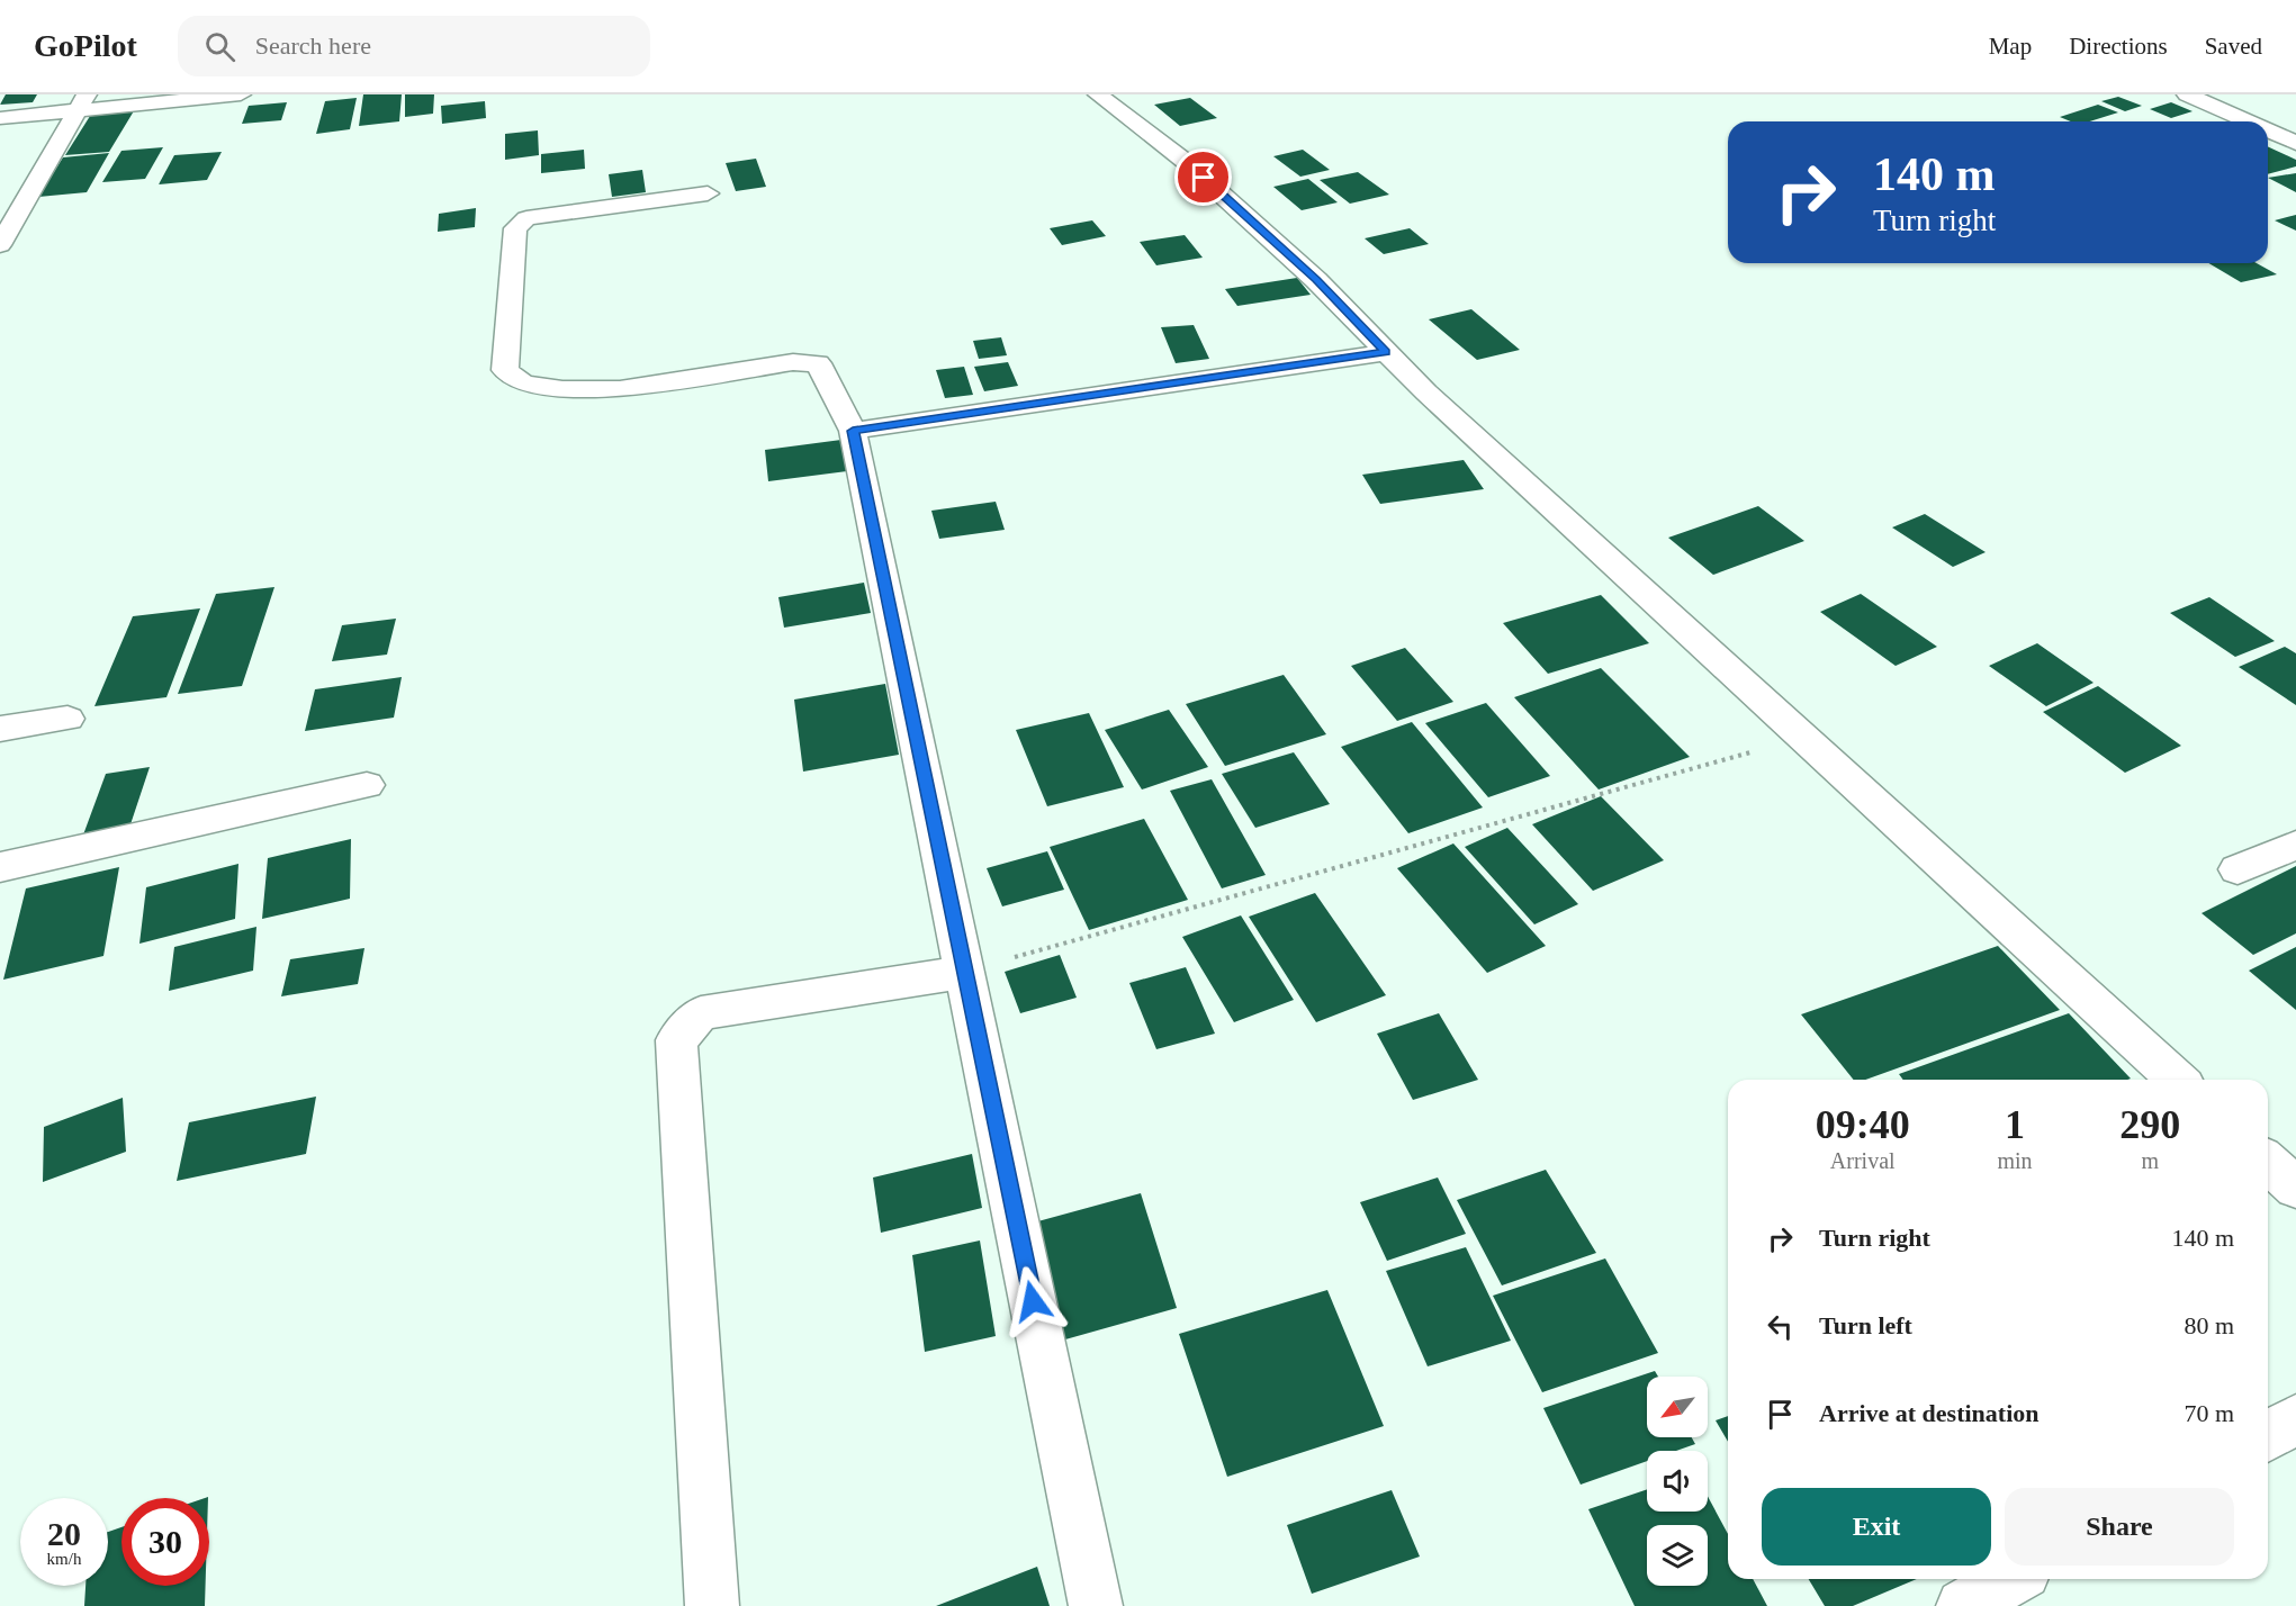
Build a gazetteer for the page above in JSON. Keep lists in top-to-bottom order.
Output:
{
  "north": "bottom left",
  "page": {
    "header": "GoPilot",
    "search": "Search here",
    "nav": ["Map", "Directions", "Saved"],
    "turn": ["140 m", "Turn right"],
    "eta": [
      "09:40",
      "Arrival",
      "1",
      "min",
      "290",
      "m"
    ],
    "list": [
      {
        "name": "Turn right",
        "value": "140 m"
      },
      {
        "name": "Turn left",
        "value": "80 m"
      },
      {
        "name": "Arrive at destination",
        "value": "70 m"
      }
    ],
    "buttons": ["Exit", "Share"],
    "speed": "20 km/h",
    "limit": "30"
  }
}
